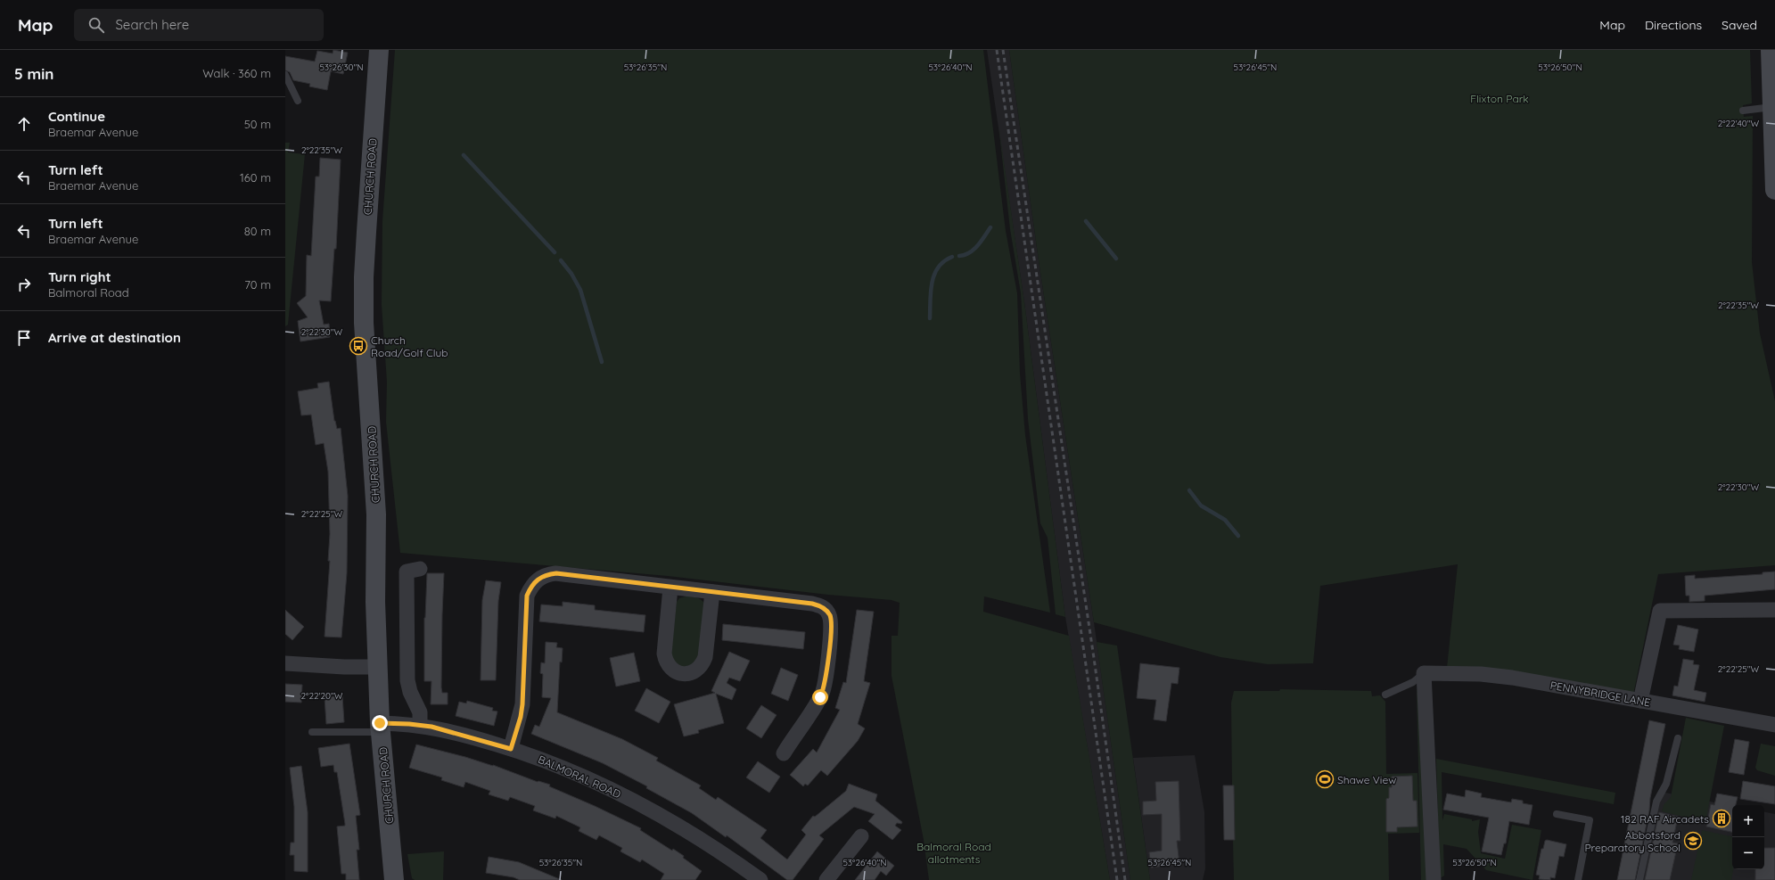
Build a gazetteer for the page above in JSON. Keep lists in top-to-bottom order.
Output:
{
  "streets": {
    "main road": ["CHURCH ROAD"],
    "street": ["PENNYBRIDGE LANE", "BALMORAL ROAD"]
  },
  "crossings": [
    ["CHURCH ROAD", "BALMORAL ROAD"]
  ],
  "parks": ["Flixton Park", "Balmoral Road allotments"],
  "places": {
    "bus stop": ["Church Road/Golf Club"],
    "sports": ["Shawe View"],
    "building": ["182 RAF Aircadets"],
    "school or university": ["Abbotsford Preparatory School"]
  },
  "page": {
    "header": "Map",
    "search": "Search here",
    "nav": ["Map", "Directions", "Saved"],
    "heading": ["5 min", "Walk · 360 m"],
    "list": [
      ["Continue", "Braemar Avenue", "50 m"],
      ["Turn left", "Braemar Avenue", "160 m"],
      ["Turn left", "Braemar Avenue", "80 m"],
      ["Turn right", "Balmoral Road", "70 m"],
      "Arrive at destination"
    ],
    "map_buttons": ["+", "−"]
  },
  "coordinates": [
    "53°26'30\"N",
    "53°26'35\"N",
    "53°26'40\"N",
    "53°26'45\"N",
    "53°26'50\"N",
    "2°22'40\"W",
    "2°22'35\"W",
    "2°22'30\"W",
    "2°22'25\"W",
    "2°22'20\"W"
  ]
}
